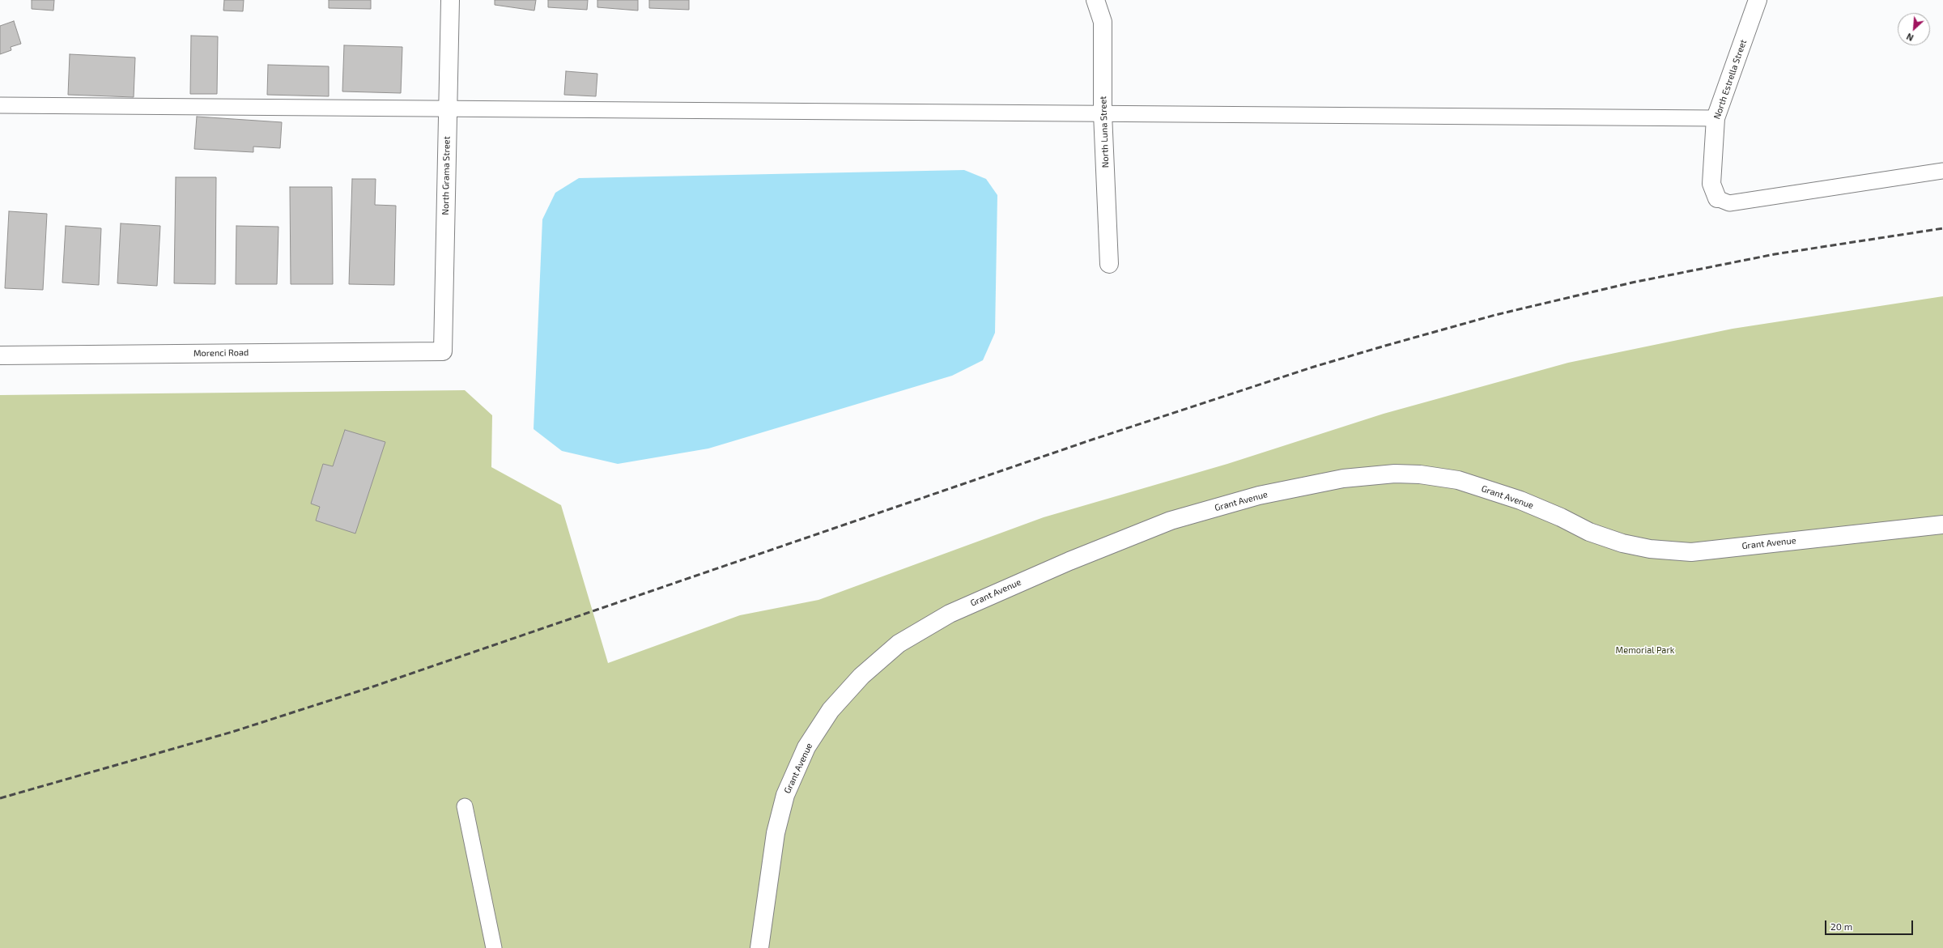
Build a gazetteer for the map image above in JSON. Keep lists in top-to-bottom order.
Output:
{
  "streets": {
    "street": [
      "North Estrella Street",
      "North Luna Street",
      "North Grama Street",
      "Morenci Road",
      "Grant Avenue"
    ]
  },
  "crossings": [
    ["North Grama Street", "Morenci Road"]
  ],
  "parks": ["Memorial Park"],
  "scale_bar": "20 m",
  "north": "bottom left"
}
